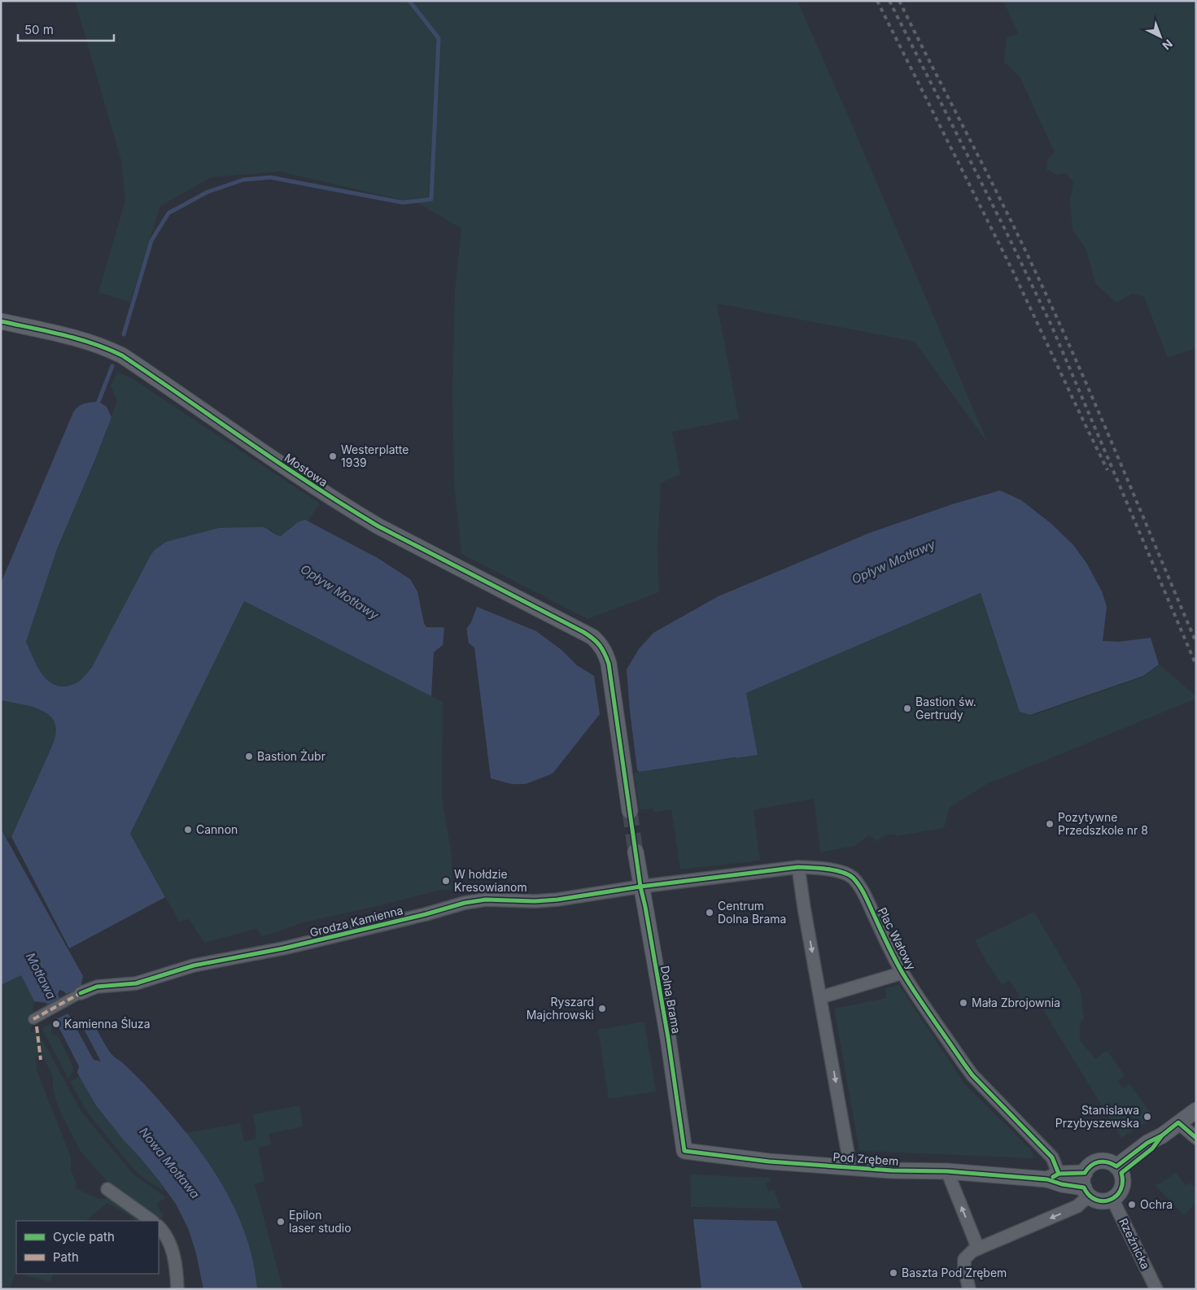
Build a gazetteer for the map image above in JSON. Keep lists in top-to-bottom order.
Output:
{
  "streets": {
    "street": [
      "Mostowa",
      "Grodza Kamienna",
      "Plac Wałowy",
      "Dolna Brama",
      "Pod Zrębem",
      "Rzeźnicka"
    ]
  },
  "crossings": [
    ["Grodza Kamienna", "Plac Wałowy"],
    ["Grodza Kamienna", "Dolna Brama"],
    ["Plac Wałowy", "Dolna Brama"],
    ["Plac Wałowy", "Pod Zrębem"],
    ["Dolna Brama", "Pod Zrębem"],
    ["Pod Zrębem", "Rzeźnicka"]
  ],
  "water": ["Opływ Motławy", "Motława", "Nowa Motława"],
  "places": [
    "Westerplatte 1939",
    "Bastion św. Gertrudy",
    "Bastion Żubr",
    "Pozytywne Przedszkole nr 8",
    "Cannon",
    "W hołdzie Kresowianom",
    "Centrum Dolna Brama",
    "Mała Zbrojownia",
    "Ryszard Majchrowski",
    "Kamienna Śluza",
    "Stanislawa Przybyszewska",
    "Ochra",
    "Epilon laser studio",
    "Baszta Pod Zrębem"
  ],
  "legend": ["Cycle path", "Path"],
  "scale_bar": "50 m",
  "north": "bottom right"
}
